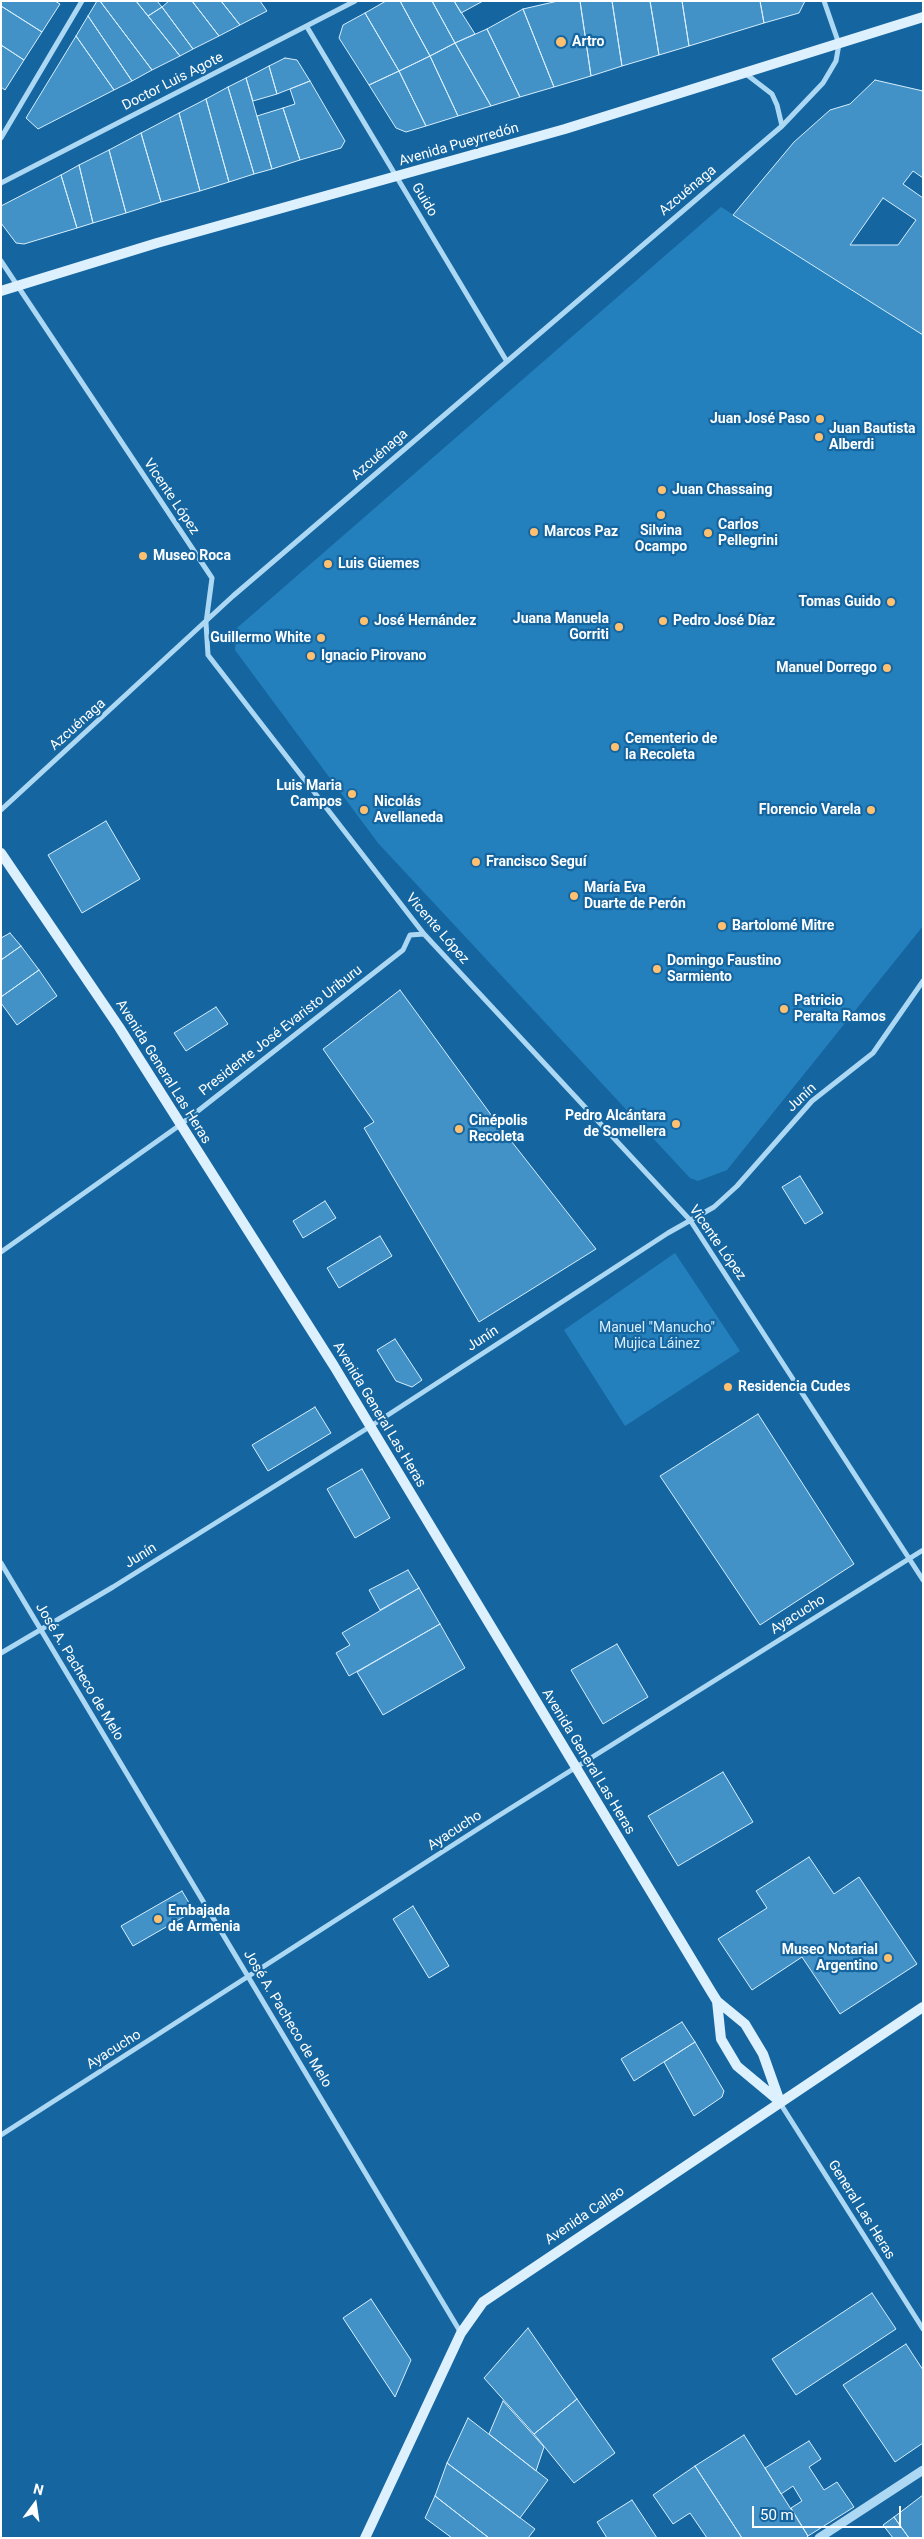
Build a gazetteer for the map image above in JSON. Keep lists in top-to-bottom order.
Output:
{
  "streets": {
    "main road": ["Avenida Pueyrredón", "Avenida General Las Heras", "Avenida Callao"],
    "street": [
      "Doctor Luis Agote",
      "Azcuénaga",
      "Guido",
      "Vicente López",
      "Presidente José Evaristo Uriburu",
      "Junín",
      "Ayacucho",
      "José A. Pacheco de Melo",
      "General Las Heras"
    ]
  },
  "crossings": [
    ["Doctor Luis Agote", "Guido"],
    ["Avenida Pueyrredón", "Azcuénaga"],
    ["Avenida Pueyrredón", "Guido"],
    ["Avenida Pueyrredón", "Vicente López"],
    ["Azcuénaga", "Guido"],
    ["Azcuénaga", "Vicente López"],
    ["Vicente López", "Presidente José Evaristo Uriburu"],
    ["Vicente López", "Junín"],
    ["Vicente López", "Ayacucho"],
    ["Presidente José Evaristo Uriburu", "Avenida General Las Heras"],
    ["Avenida General Las Heras", "Junín"],
    ["Avenida General Las Heras", "Ayacucho"],
    ["Avenida General Las Heras", "General Las Heras"],
    ["Avenida General Las Heras", "Avenida Callao"],
    ["Junín", "José A. Pacheco de Melo"],
    ["Ayacucho", "José A. Pacheco de Melo"],
    ["José A. Pacheco de Melo", "Avenida Callao"],
    ["General Las Heras", "Avenida Callao"]
  ],
  "parks": ["Manuel \"Manucho\" Mujica Láinez"],
  "places": [
    "Artro",
    "Juan José Paso",
    "Juan Bautista Alberdi",
    "Juan Chassaing",
    "Silvina Ocampo",
    "Marcos Paz",
    "Carlos Pellegrini",
    "Museo Roca",
    "Luis Güemes",
    "Tomas Guido",
    "José Hernández",
    "Pedro José Díaz",
    "Juana Manuela Gorriti",
    "Guillermo White",
    "Ignacio Pirovano",
    "Manuel Dorrego",
    "Cementerio de la Recoleta",
    "Luis Maria Campos",
    "Nicolás Avellaneda",
    "Florencio Varela",
    "Francisco Seguí",
    "María Eva Duarte de Perón",
    "Bartolomé Mitre",
    "Domingo Faustino Sarmiento",
    "Patricio Peralta Ramos",
    "Pedro Alcántara de Somellera",
    "Cinépolis Recoleta",
    "Residencia Cudes",
    "Embajada de Armenia",
    "Museo Notarial Argentino"
  ],
  "scale_bar": "50 m",
  "north": "top"
}
